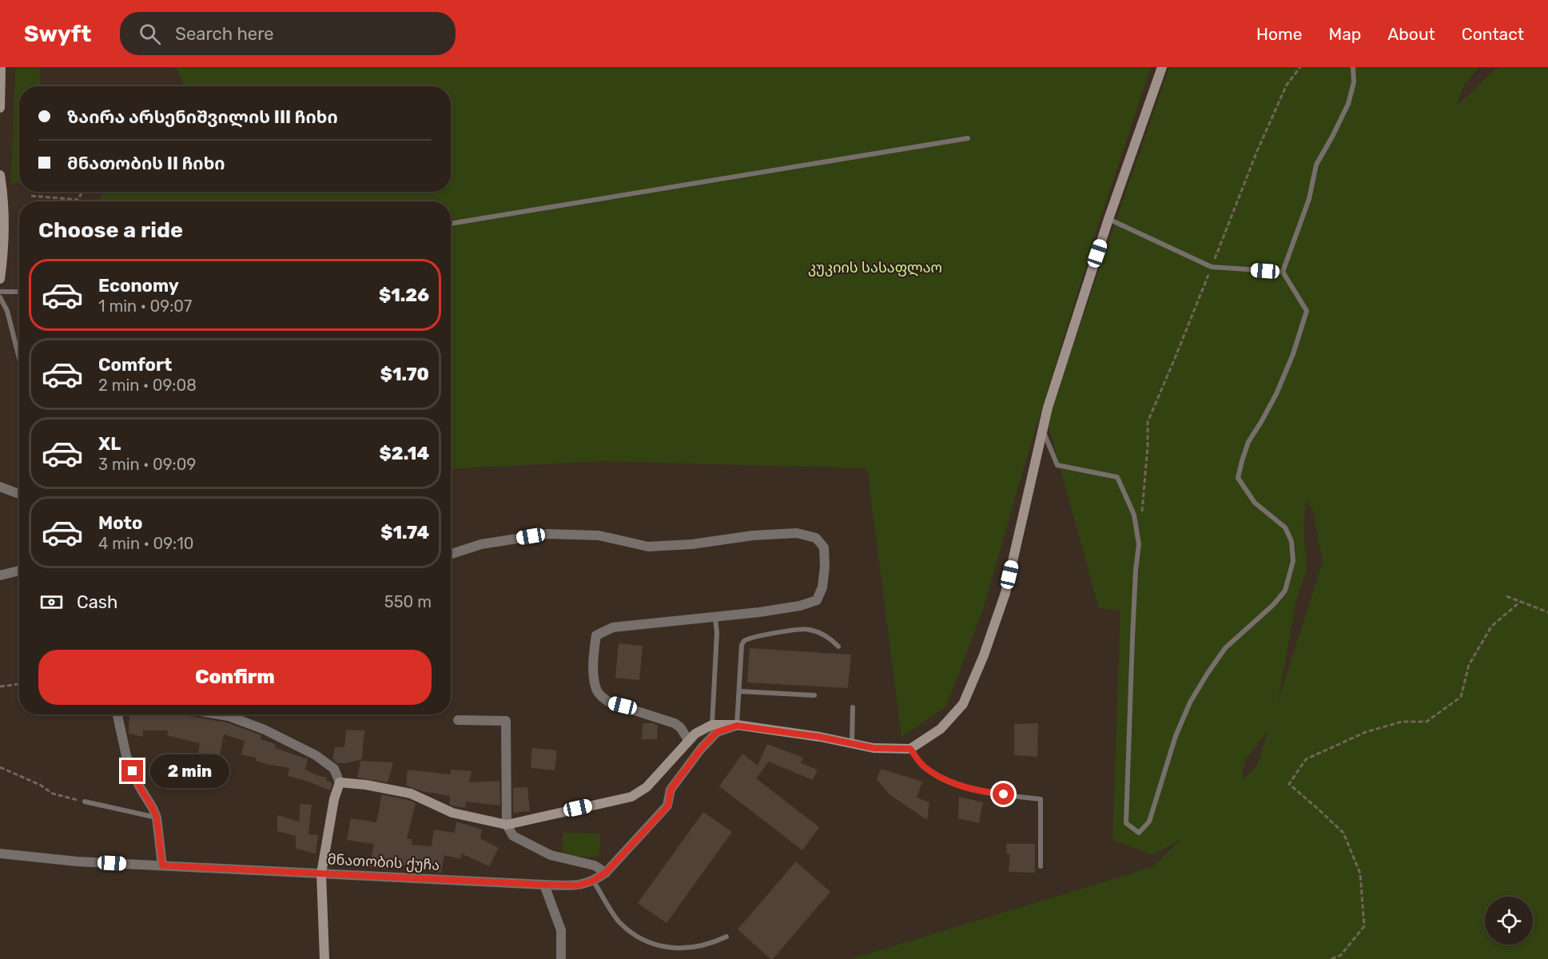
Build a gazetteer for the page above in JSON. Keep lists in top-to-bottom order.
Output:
{
  "streets": {
    "street": ["მნათობის ქუჩა"]
  },
  "parks": ["კუკიის სასაფლაო"],
  "page": {
    "header": "Swyft",
    "search": "Search here",
    "nav": [
      "Home",
      "Map",
      "About",
      "Contact"
    ],
    "banner": ["ზაირა არსენიშვილის III ჩიხი", "მნათობის II ჩიხი"],
    "heading": "Choose a ride",
    "list": [
      {
        "name": "Economy",
        "note": "1 min · 09:07",
        "value": "$1.26"
      },
      {
        "name": "Comfort",
        "note": "2 min · 09:08",
        "value": "$1.70"
      },
      {
        "name": "XL",
        "note": "3 min · 09:09",
        "value": "$2.14"
      },
      {
        "name": "Moto",
        "note": "4 min · 09:10",
        "value": "$1.74"
      }
    ],
    "pay": ["Cash", "550 m"],
    "buttons": "Confirm",
    "bubble": "2 min"
  }
}
